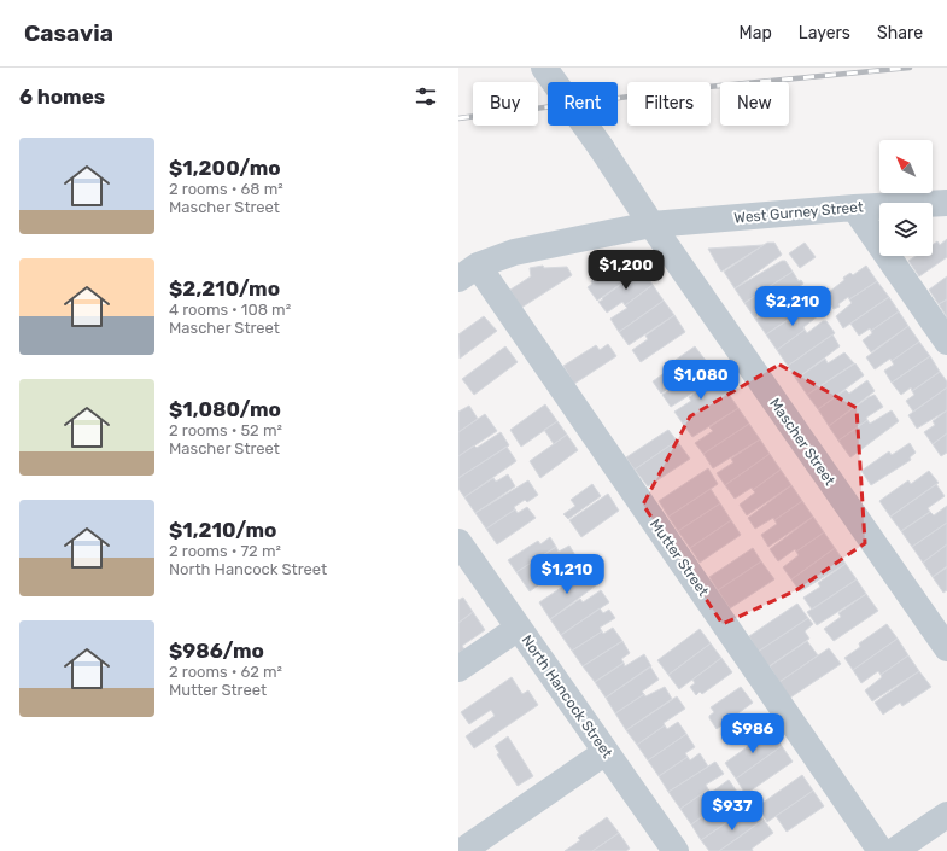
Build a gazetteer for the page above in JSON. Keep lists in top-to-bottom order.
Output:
{
  "streets": {
    "street": [
      "West Gurney Street",
      "Mascher Street",
      "Mutter Street",
      "North Hancock Street"
    ]
  },
  "crossings": [
    ["West Gurney Street", "Mascher Street"],
    ["West Gurney Street", "Mutter Street"]
  ],
  "north": "top left",
  "page": {
    "header": "Casavia",
    "nav": ["Map", "Layers", "Share"],
    "heading": "6 homes",
    "chip": [
      "Buy",
      "Rent",
      "Filters",
      "New"
    ],
    "list": [
      {
        "name": "$1,200/mo",
        "note": "2 rooms · 68 m² · Mascher Street"
      },
      {
        "name": "$2,210/mo",
        "note": "4 rooms · 108 m² · Mascher Street"
      },
      {
        "name": "$1,080/mo",
        "note": "2 rooms · 52 m² · Mascher Street"
      },
      {
        "name": "$1,210/mo",
        "note": "2 rooms · 72 m² · North Hancock Street"
      },
      {
        "name": "$986/mo",
        "note": "2 rooms · 62 m² · Mutter Street"
      }
    ],
    "price": [
      "$1,200",
      "$2,210",
      "$1,080",
      "$1,210",
      "$986",
      "$937"
    ]
  }
}
